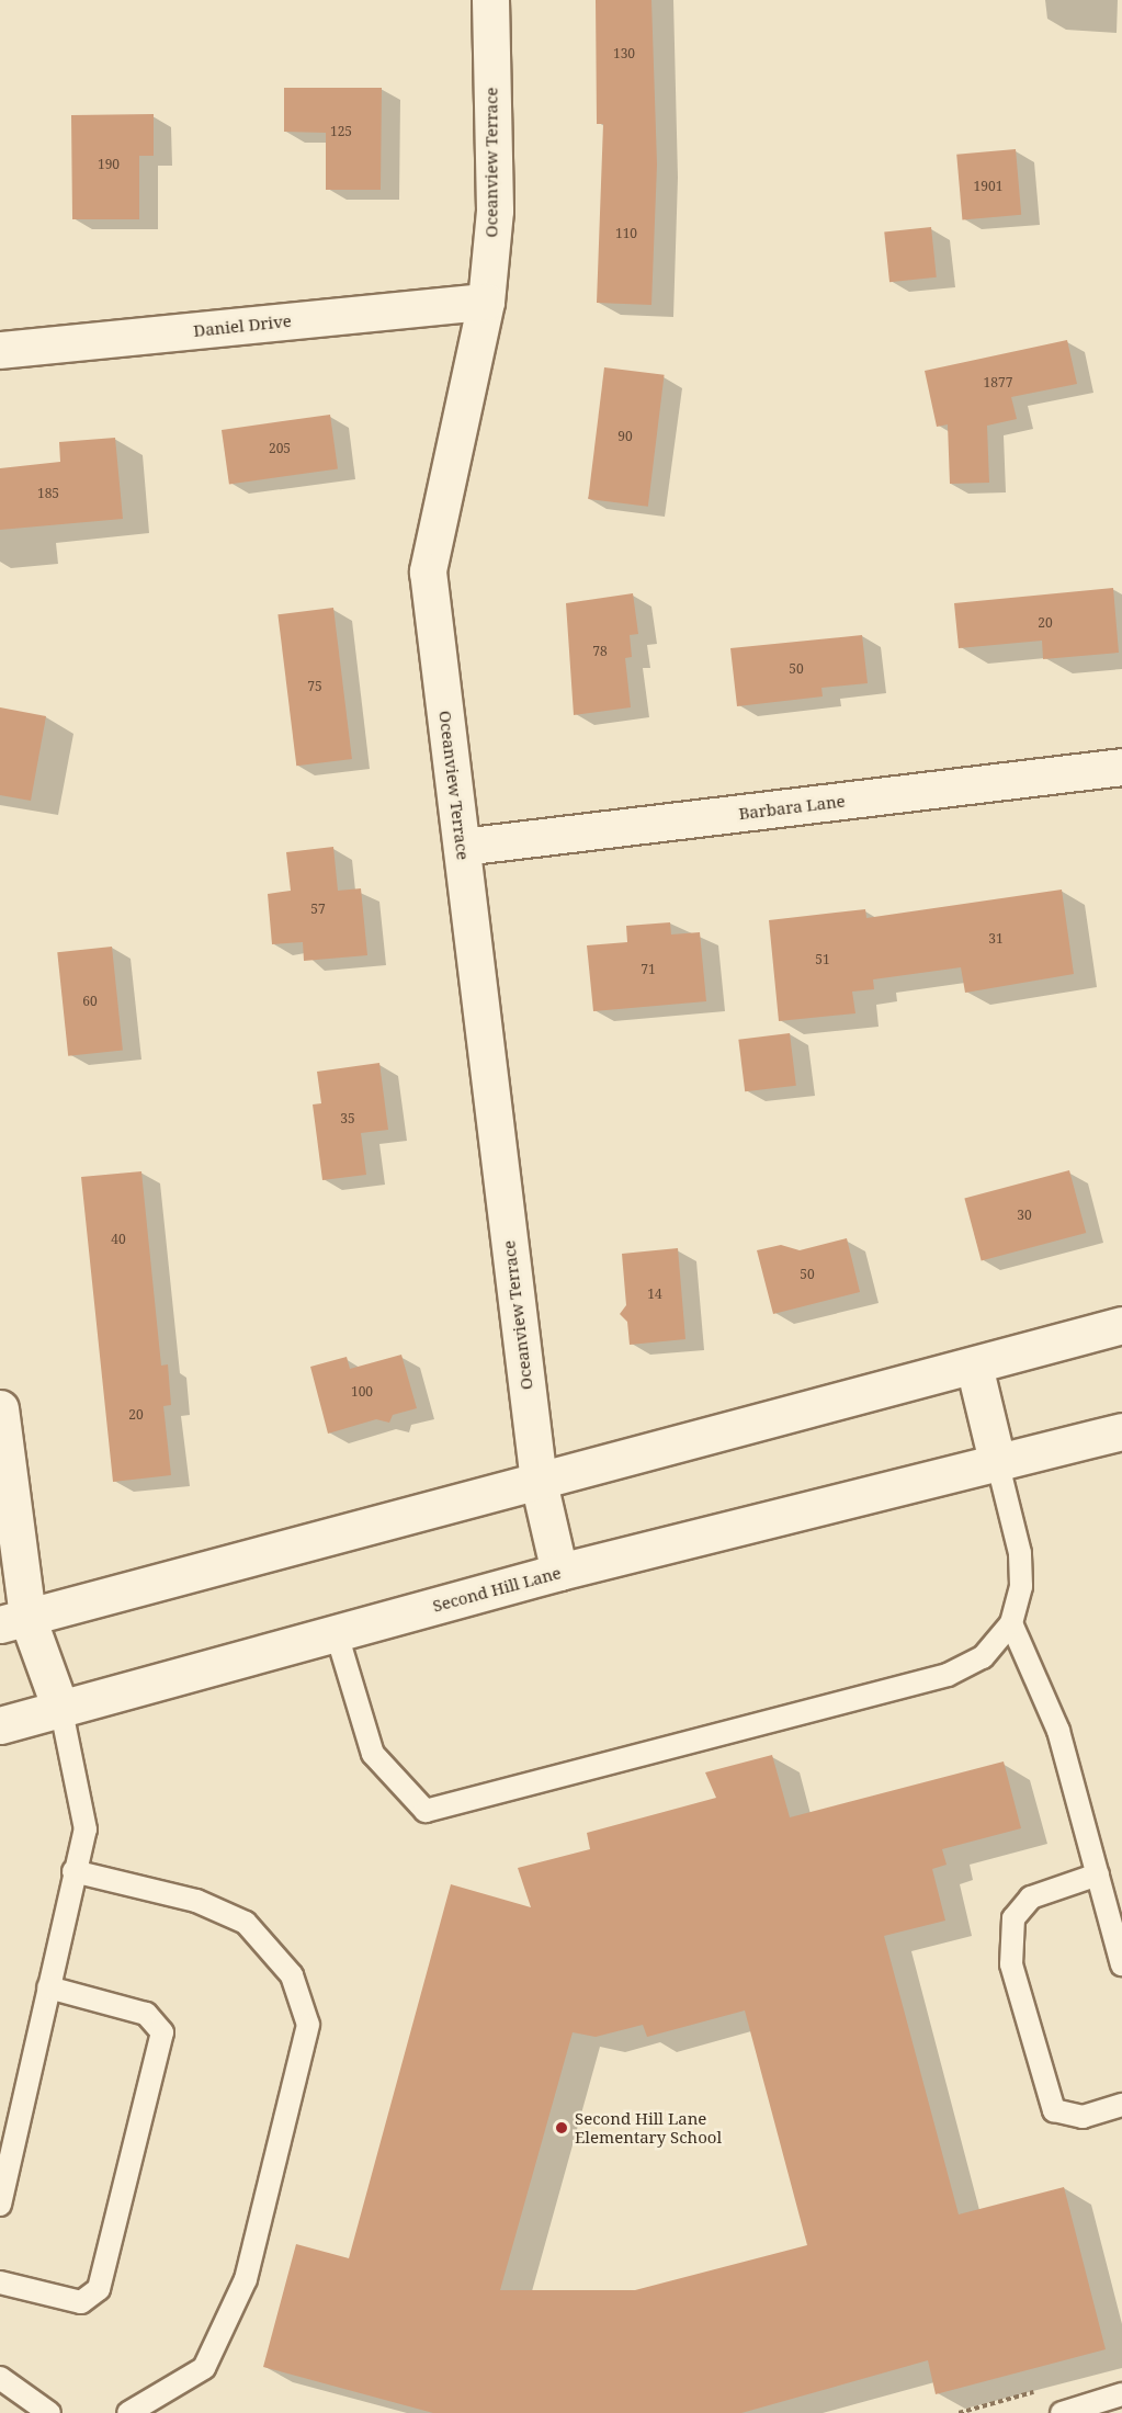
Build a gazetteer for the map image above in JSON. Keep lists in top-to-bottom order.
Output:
{
  "streets": {
    "street": [
      "Oceanview Terrace",
      "Daniel Drive",
      "Barbara Lane",
      "Second Hill Lane"
    ]
  },
  "crossings": [
    ["Oceanview Terrace", "Daniel Drive"],
    ["Oceanview Terrace", "Barbara Lane"],
    ["Oceanview Terrace", "Second Hill Lane"]
  ],
  "places": ["Second Hill Lane Elementary School"],
  "house_numbers": [
    "130",
    "125",
    "190",
    "1901",
    "110",
    "1877",
    "90",
    "205",
    "185",
    "20",
    "78",
    "50",
    "75",
    "57",
    "31",
    "51",
    "71",
    "60",
    "35",
    "30",
    "40",
    "50",
    "14",
    "100",
    "20"
  ]
}
